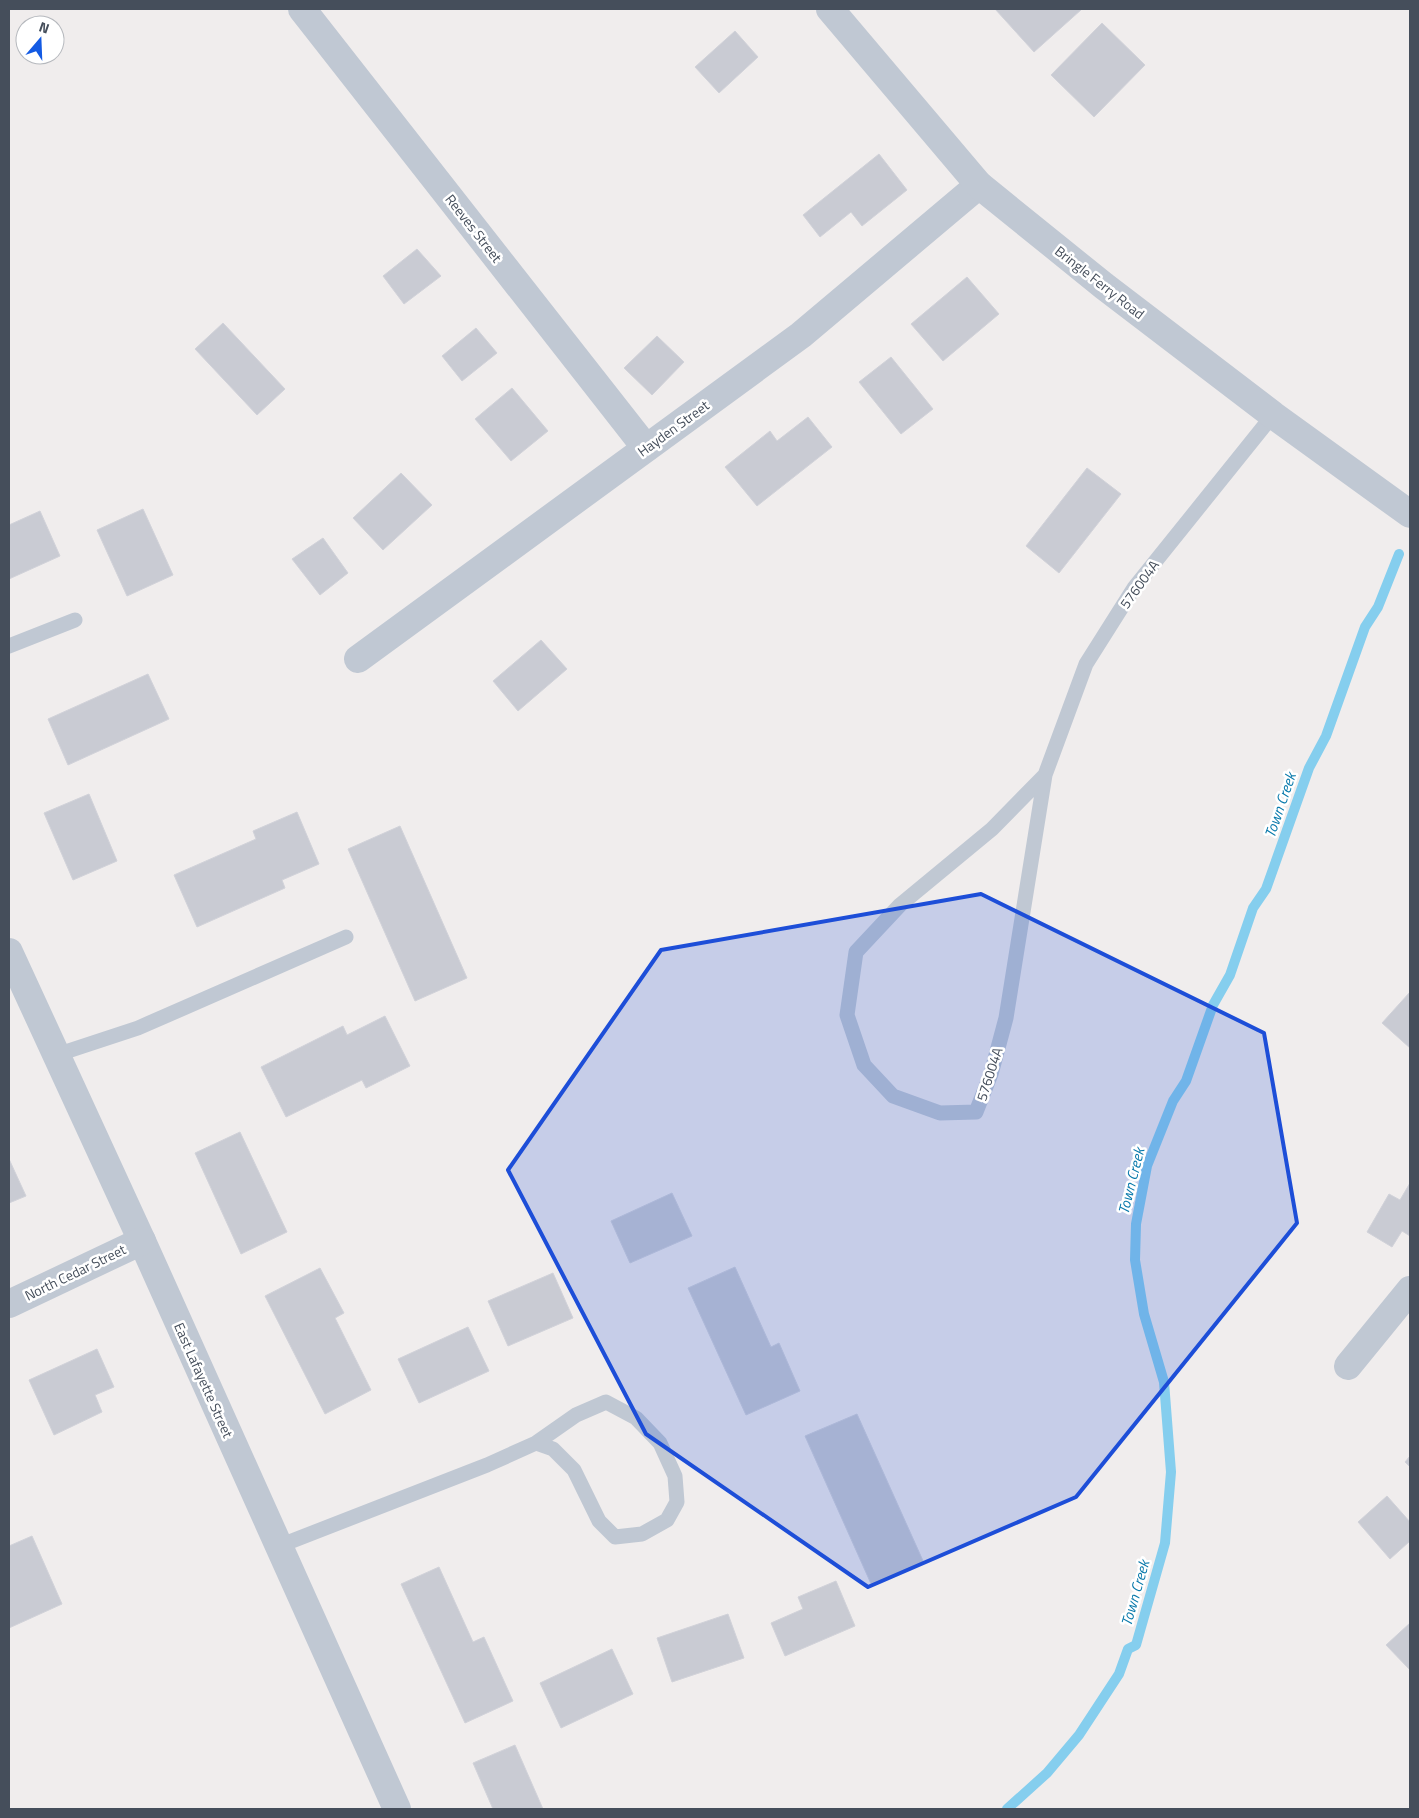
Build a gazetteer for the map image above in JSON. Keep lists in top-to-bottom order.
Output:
{
  "streets": {
    "street": [
      "Reeves Street",
      "Bringle Ferry Road",
      "Hayden Street",
      "North Cedar Street",
      "East Lafayette Street"
    ],
    "lane": ["576004A"]
  },
  "crossings": [
    ["Reeves Street", "Hayden Street"],
    ["Bringle Ferry Road", "Hayden Street"],
    ["Bringle Ferry Road", "576004A"],
    ["North Cedar Street", "East Lafayette Street"]
  ],
  "water": ["Town Creek"],
  "north": "top"
}
